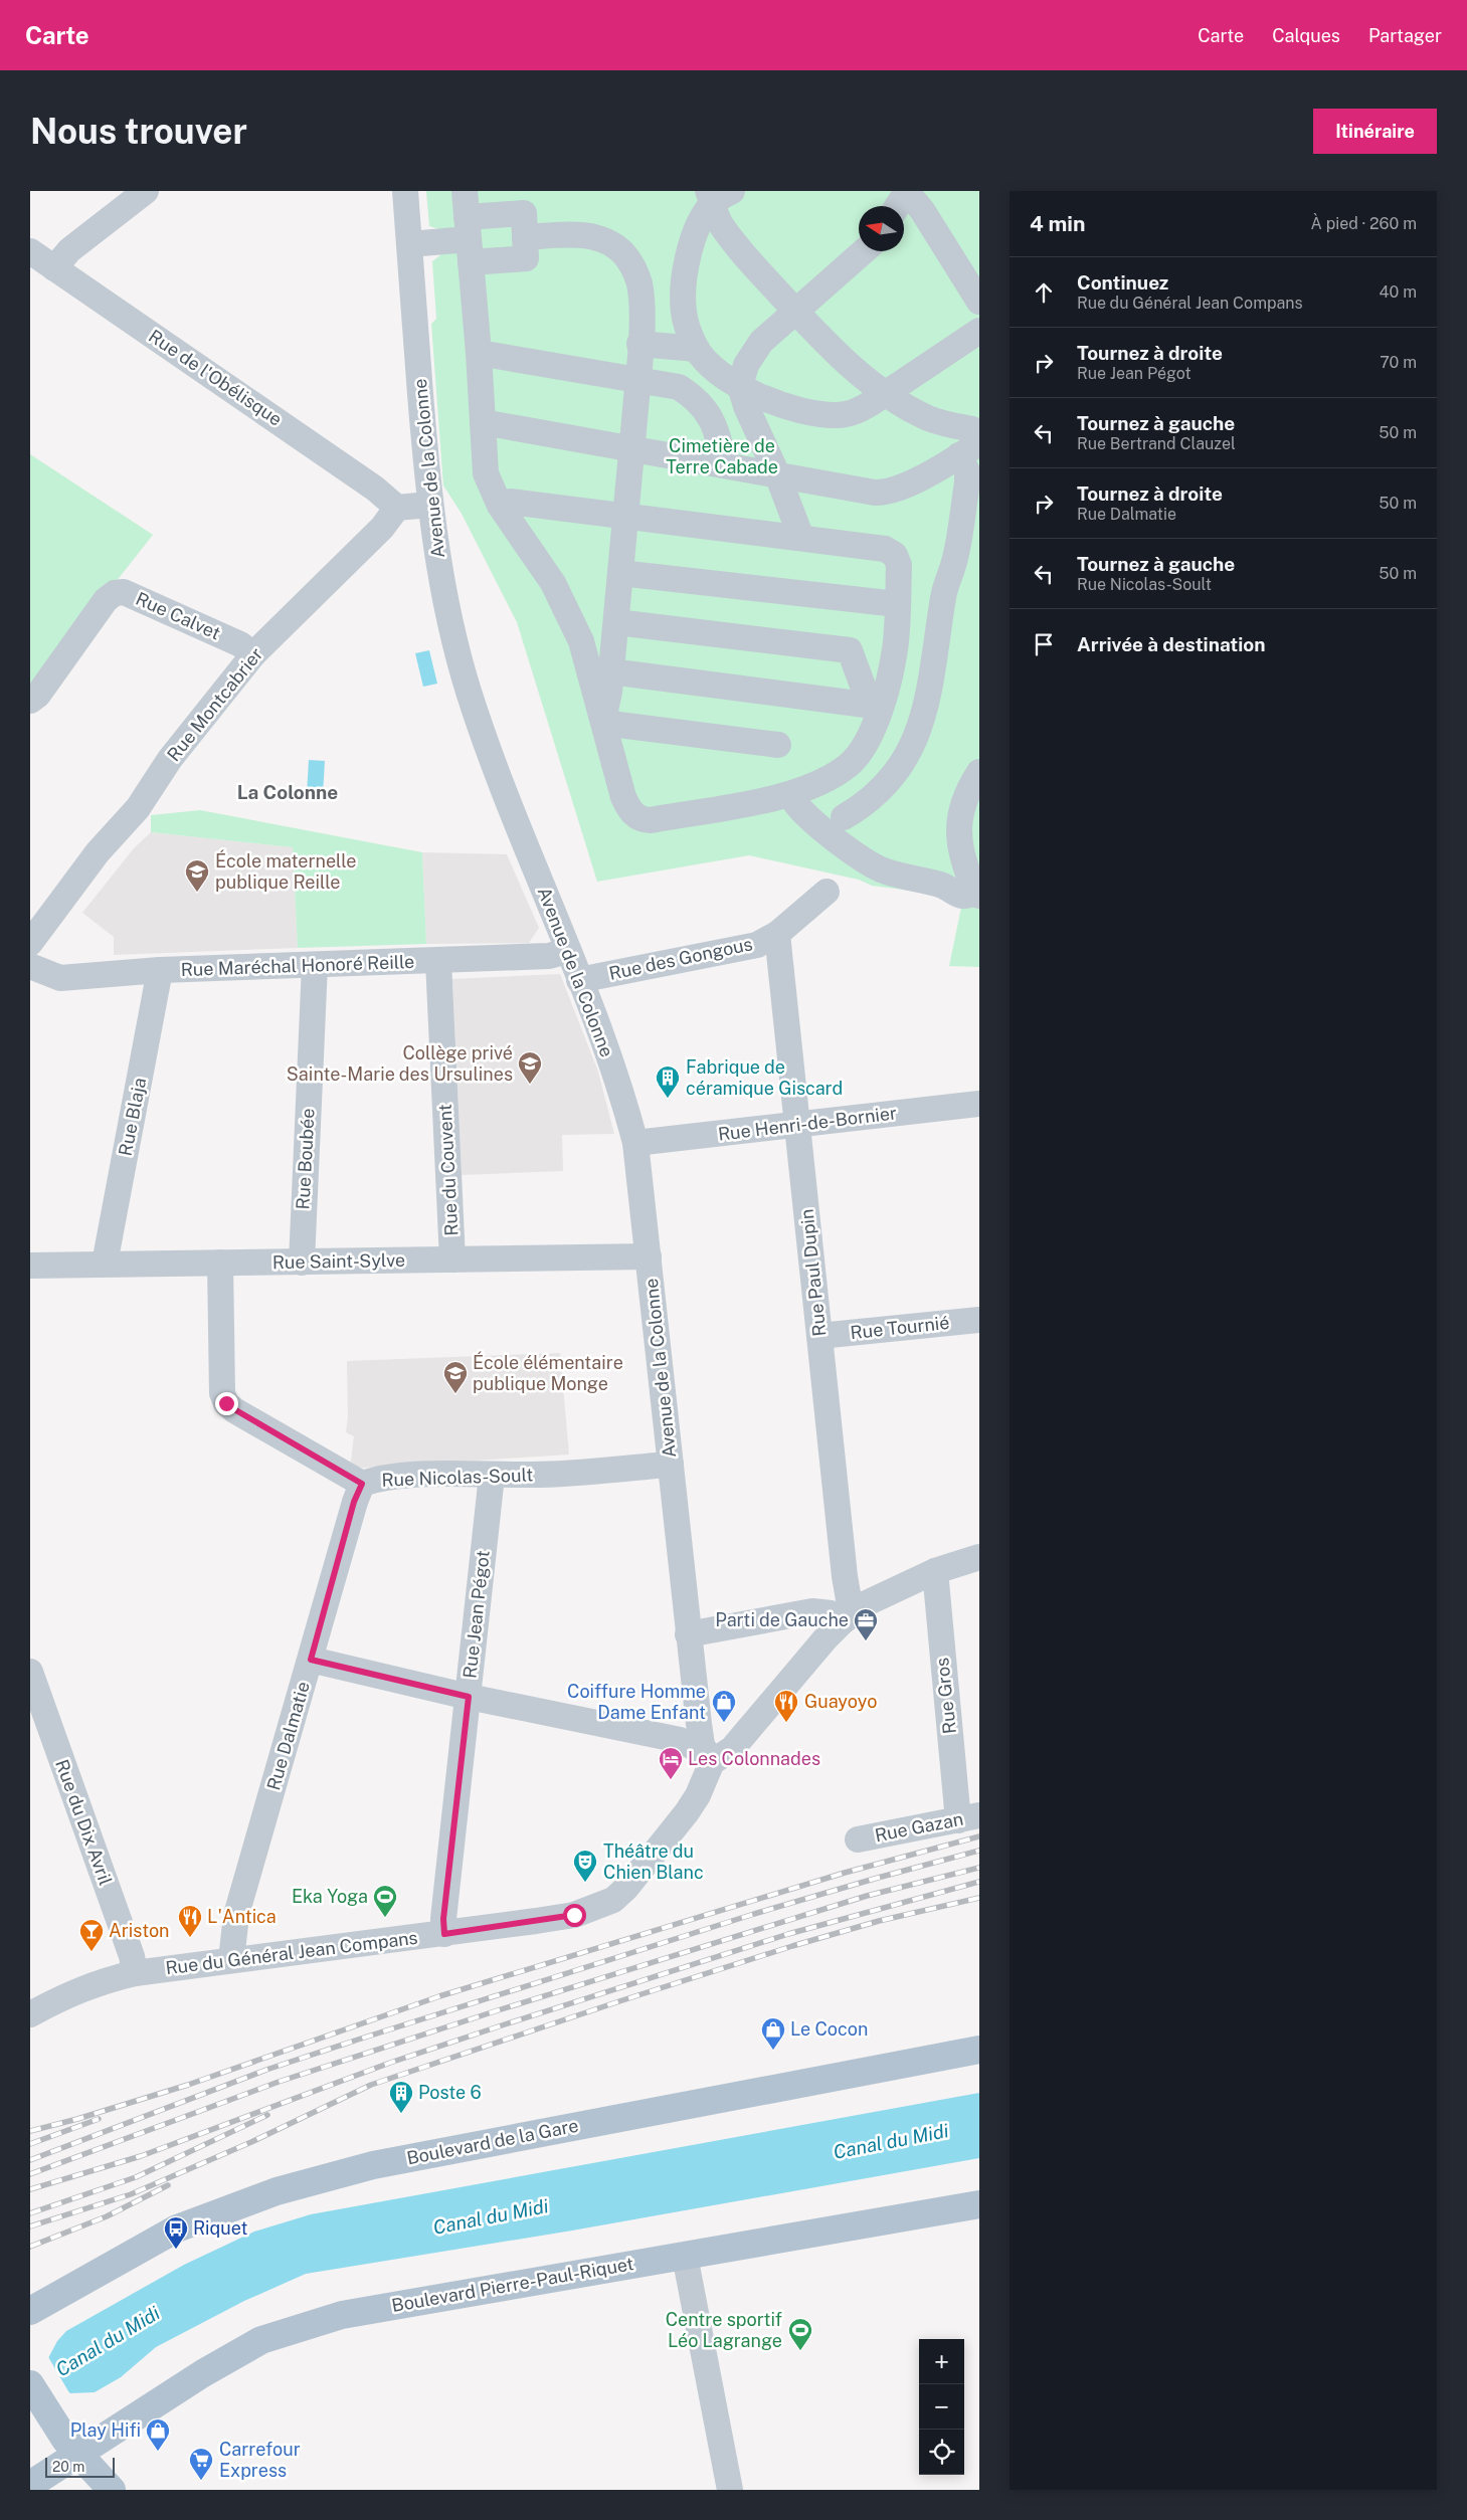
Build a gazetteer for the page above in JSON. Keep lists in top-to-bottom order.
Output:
{
  "streets": {
    "main road": ["Boulevard de la Gare", "Boulevard Pierre-Paul-Riquet"],
    "street": [
      "Rue de l'Obélisque",
      "Avenue de la Colonne",
      "Rue Calvet",
      "Rue Montcabrier",
      "Rue des Gongous",
      "Rue Maréchal Honoré Reille",
      "Rue Blaja",
      "Rue Henri-de-Bornier",
      "Rue Boubée",
      "Rue du Couvent",
      "Rue Saint-Sylve",
      "Rue Paul Dupin",
      "Rue Tournié",
      "Rue Nicolas-Soult",
      "Rue Jean Pégot",
      "Rue Gros",
      "Rue Dalmatie",
      "Rue du Dix Avril",
      "Rue Gazan",
      "Rue du Général Jean Compans"
    ]
  },
  "crossings": [
    ["Rue de l'Obélisque", "Rue Montcabrier"],
    ["Avenue de la Colonne", "Rue des Gongous"],
    ["Avenue de la Colonne", "Rue Maréchal Honoré Reille"],
    ["Avenue de la Colonne", "Rue Henri-de-Bornier"],
    ["Avenue de la Colonne", "Rue Saint-Sylve"],
    ["Avenue de la Colonne", "Rue Nicolas-Soult"],
    ["Avenue de la Colonne", "Rue du Général Jean Compans"],
    ["Rue Calvet", "Rue Montcabrier"],
    ["Rue des Gongous", "Rue Paul Dupin"],
    ["Rue Maréchal Honoré Reille", "Rue Blaja"],
    ["Rue Maréchal Honoré Reille", "Rue Boubée"],
    ["Rue Maréchal Honoré Reille", "Rue du Couvent"],
    ["Rue Blaja", "Rue Saint-Sylve"],
    ["Rue Henri-de-Bornier", "Rue Paul Dupin"],
    ["Rue Boubée", "Rue Saint-Sylve"],
    ["Rue du Couvent", "Rue Saint-Sylve"],
    ["Rue Saint-Sylve", "Rue Nicolas-Soult"],
    ["Rue Paul Dupin", "Rue Tournié"],
    ["Rue Nicolas-Soult", "Rue Jean Pégot"],
    ["Rue Nicolas-Soult", "Rue Dalmatie"],
    ["Rue Jean Pégot", "Rue du Général Jean Compans"],
    ["Rue Gros", "Rue Gazan"],
    ["Rue Dalmatie", "Rue du Général Jean Compans"],
    ["Rue du Dix Avril", "Rue du Général Jean Compans"]
  ],
  "districts": ["La Colonne"],
  "water": ["Canal du Midi"],
  "parks": ["Cimetière de Terre Cabade"],
  "places": {
    "school or university": ["École maternelle publique Reille", "Collège privé Sainte-Marie des Ursulines", "École élémentaire publique Monge"],
    "building": ["Fabrique de céramique Giscard", "Poste 6"],
    "office": ["Parti de Gauche"],
    "shop": ["Coiffure Homme Dame Enfant", "Le Cocon", "Play Hifi"],
    "restaurant": ["Guayoyo", "L'Antica"],
    "hotel": ["Les Colonnades"],
    "theatre": ["Théâtre du Chien Blanc"],
    "sports": ["Eka Yoga", "Centre sportif Léo Lagrange"],
    "bar": ["Ariston"],
    "bus stop": ["Riquet"],
    "supermarket": ["Carrefour Express"]
  },
  "scale_bar": "20 m",
  "north": "left",
  "page": {
    "header": "Carte",
    "nav": ["Carte", "Calques", "Partager"],
    "buttons": "Itinéraire",
    "title": "Nous trouver",
    "heading": ["4 min", "À pied · 260 m"],
    "list": [
      ["Continuez", "Rue du Général Jean Compans", "40 m"],
      ["Tournez à droite", "Rue Jean Pégot", "70 m"],
      ["Tournez à gauche", "Rue Bertrand Clauzel", "50 m"],
      ["Tournez à droite", "Rue Dalmatie", "50 m"],
      ["Tournez à gauche", "Rue Nicolas-Soult", "50 m"],
      "Arrivée à destination"
    ],
    "map_buttons": ["+", "−"],
    "scale": "20 m"
  }
}
